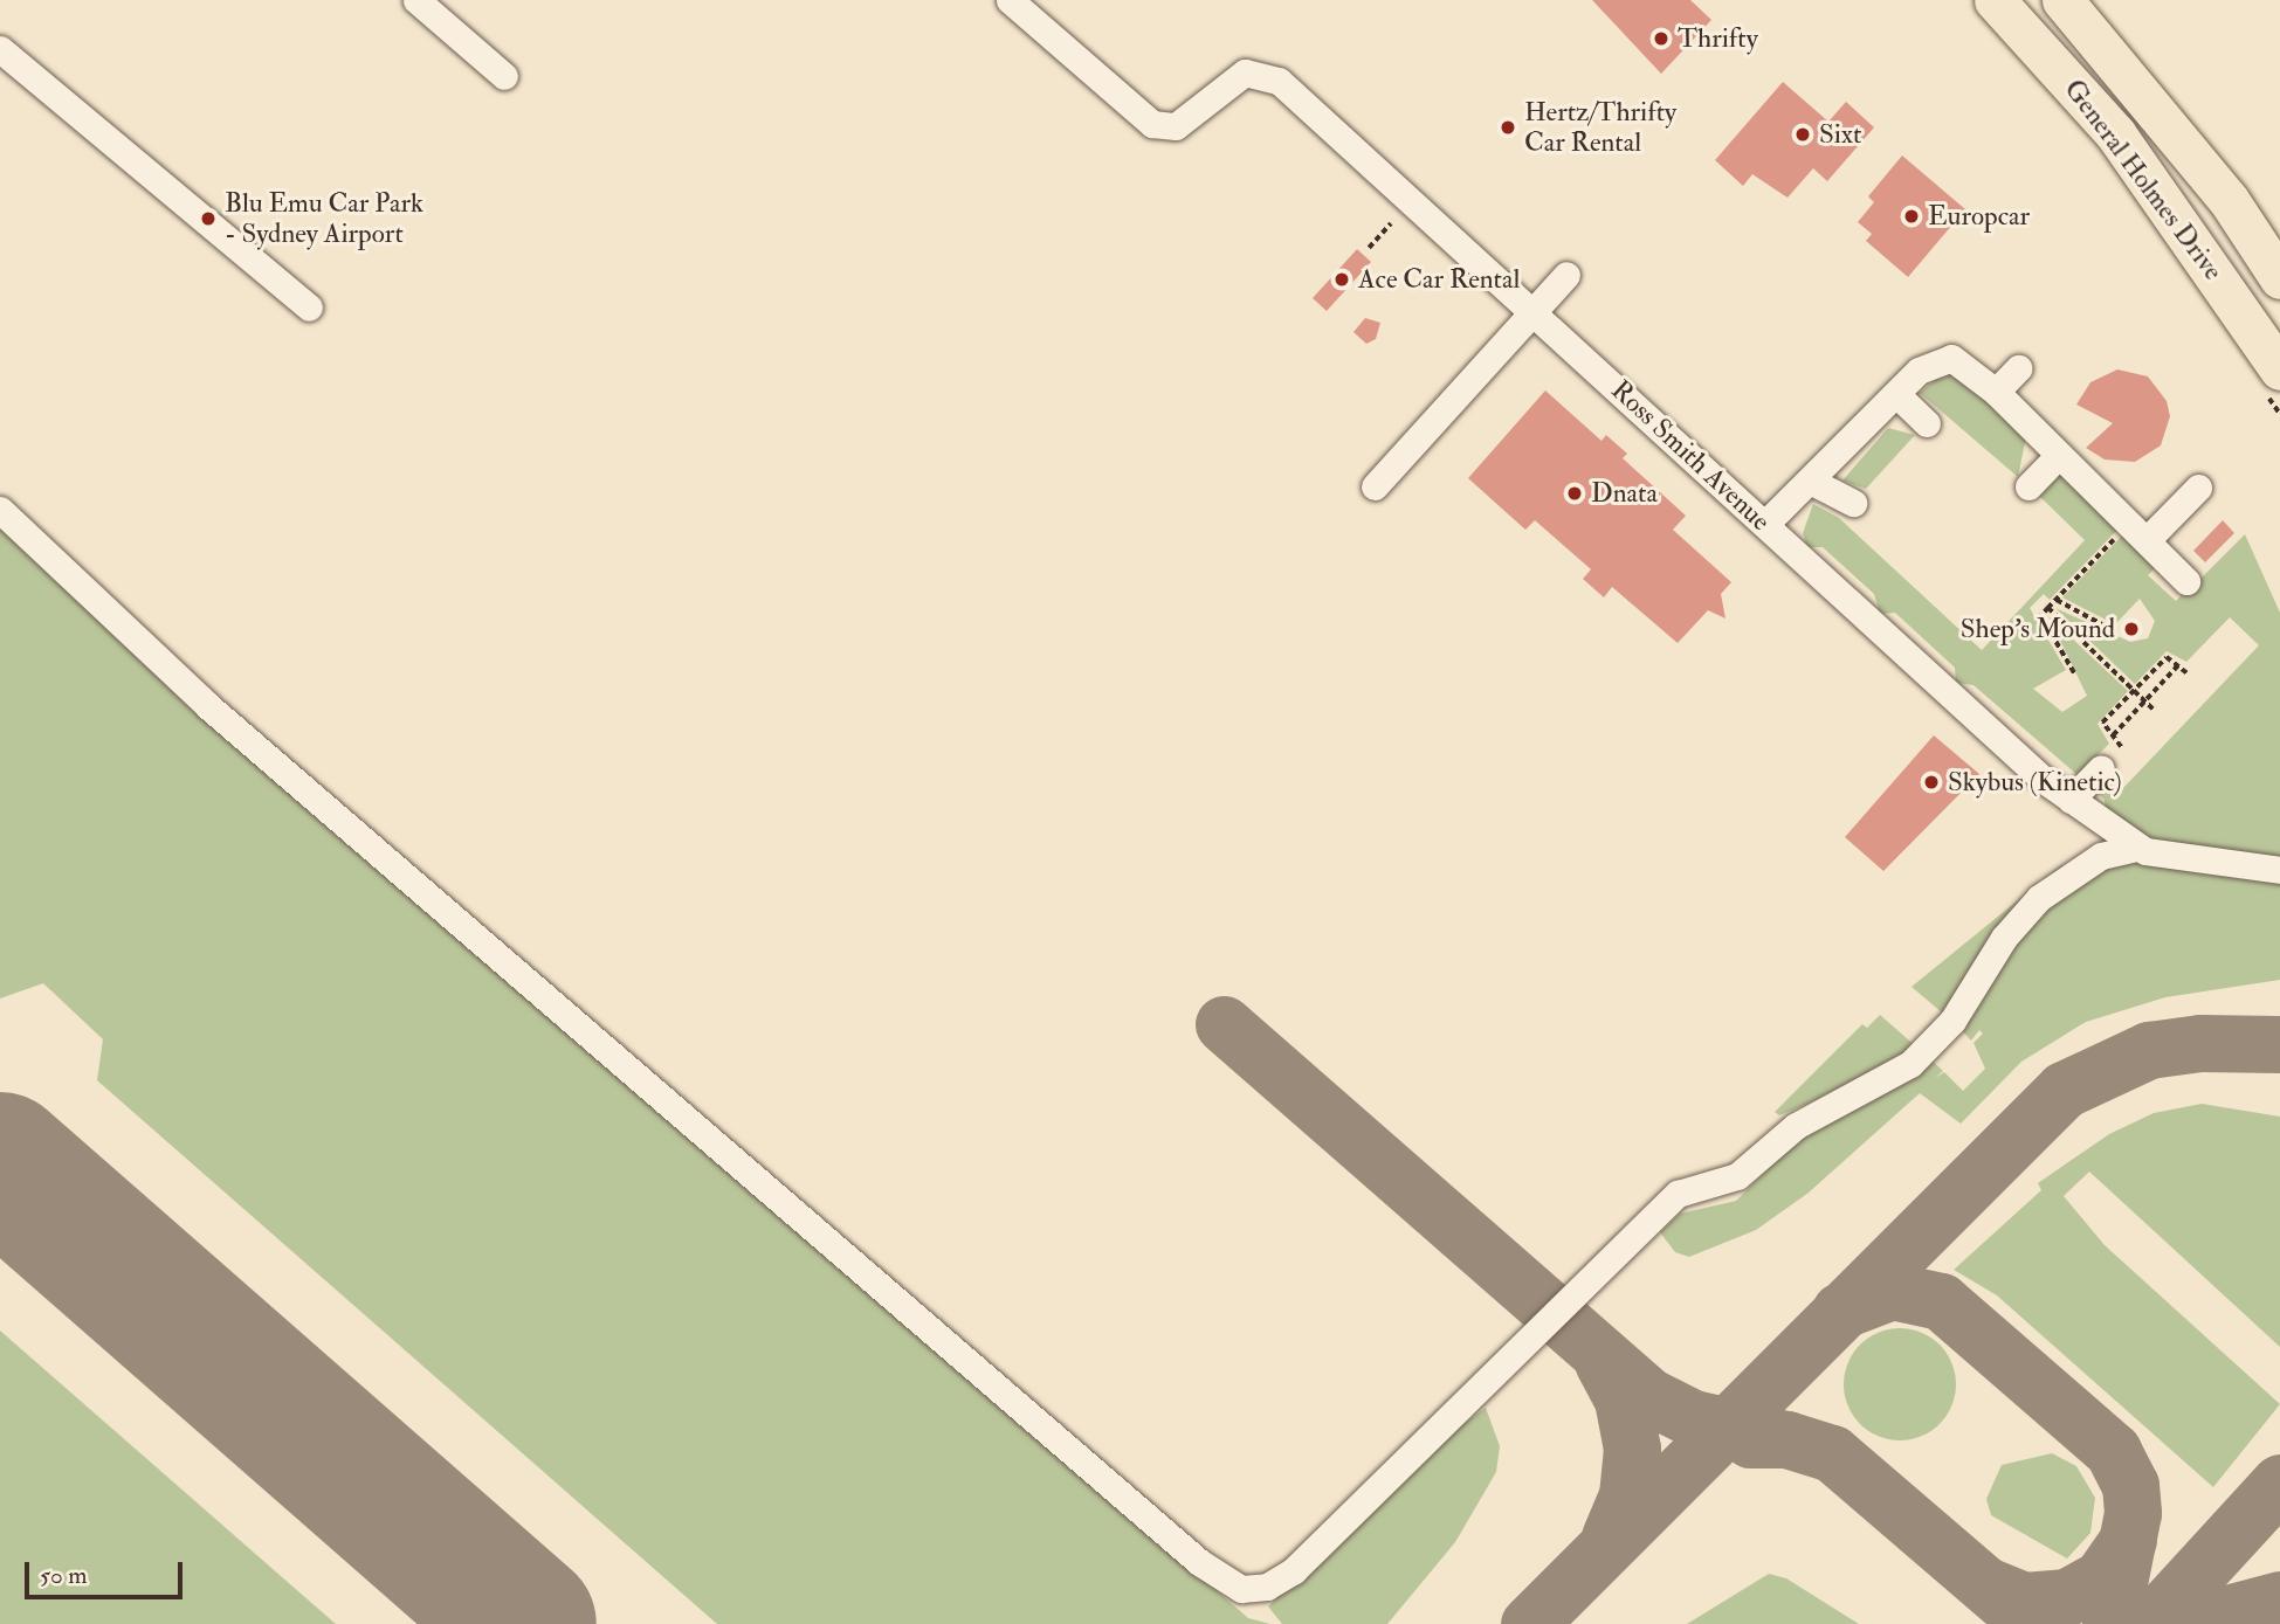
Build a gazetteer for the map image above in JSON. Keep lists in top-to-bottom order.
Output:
{
  "streets": {
    "highway": ["General Holmes Drive"],
    "lane": ["Ross Smith Avenue"]
  },
  "places": [
    "Thrifty",
    "Hertz/Thrifty Car Rental",
    "Sixt",
    "Europcar",
    "Blu Emu Car Park - Sydney Airport",
    "Ace Car Rental",
    "Dnata",
    "Shep's Mound",
    "Skybus (Kinetic)"
  ],
  "scale_bar": "50 m"
}
